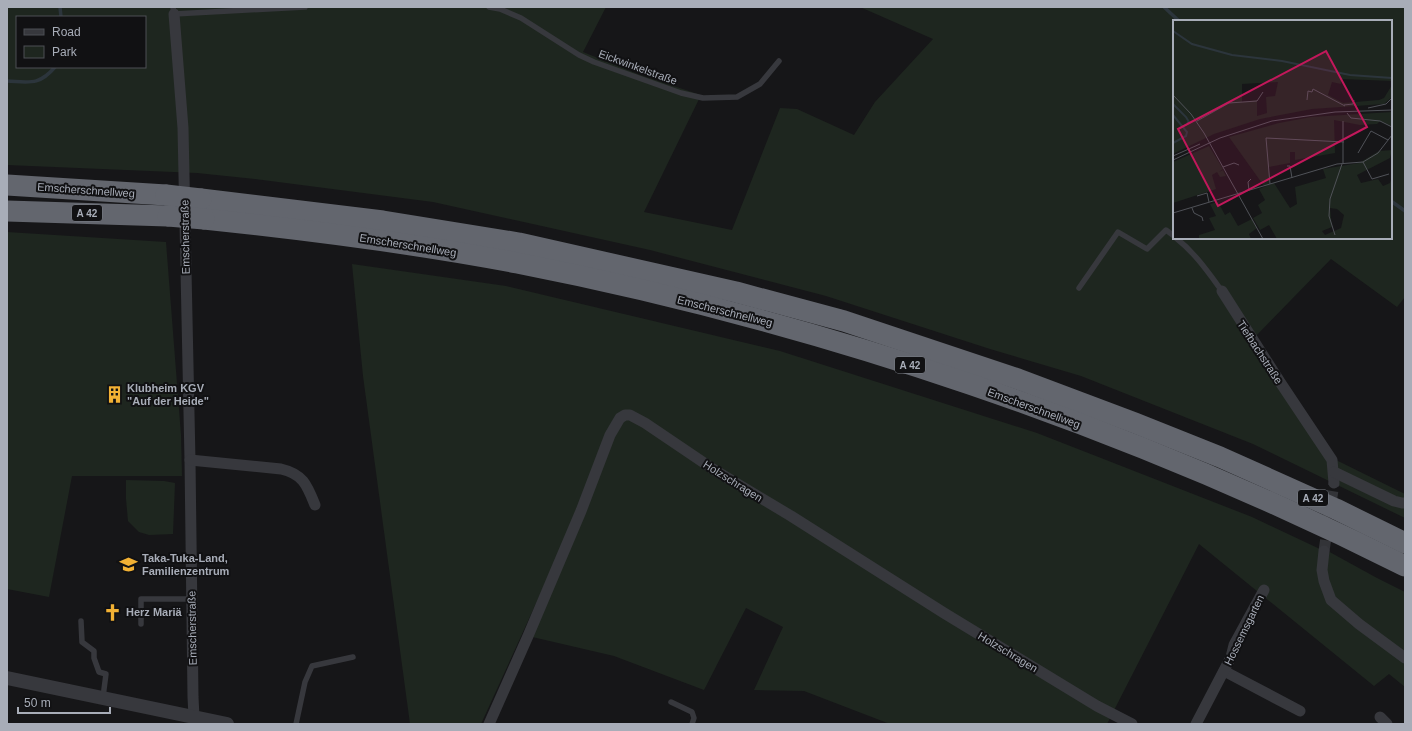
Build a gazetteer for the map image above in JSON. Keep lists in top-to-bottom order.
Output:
{
  "streets": {
    "highway": ["Emscherschnellweg", "A 42"],
    "street": [
      "Emscherstraße",
      "Tiefbachstraße",
      "Holzschragen",
      "Hossemsgarten"
    ],
    "lane": ["Eickwinkelstraße"]
  },
  "places": {
    "building": ["Klubheim KGV \"Auf der Heide\""],
    "school or university": ["Taka-Tuka-Land, Familienzentrum"],
    "church": ["Herz Mariä"]
  },
  "legend": ["Road", "Park"],
  "scale_bar": "50 m"
}
